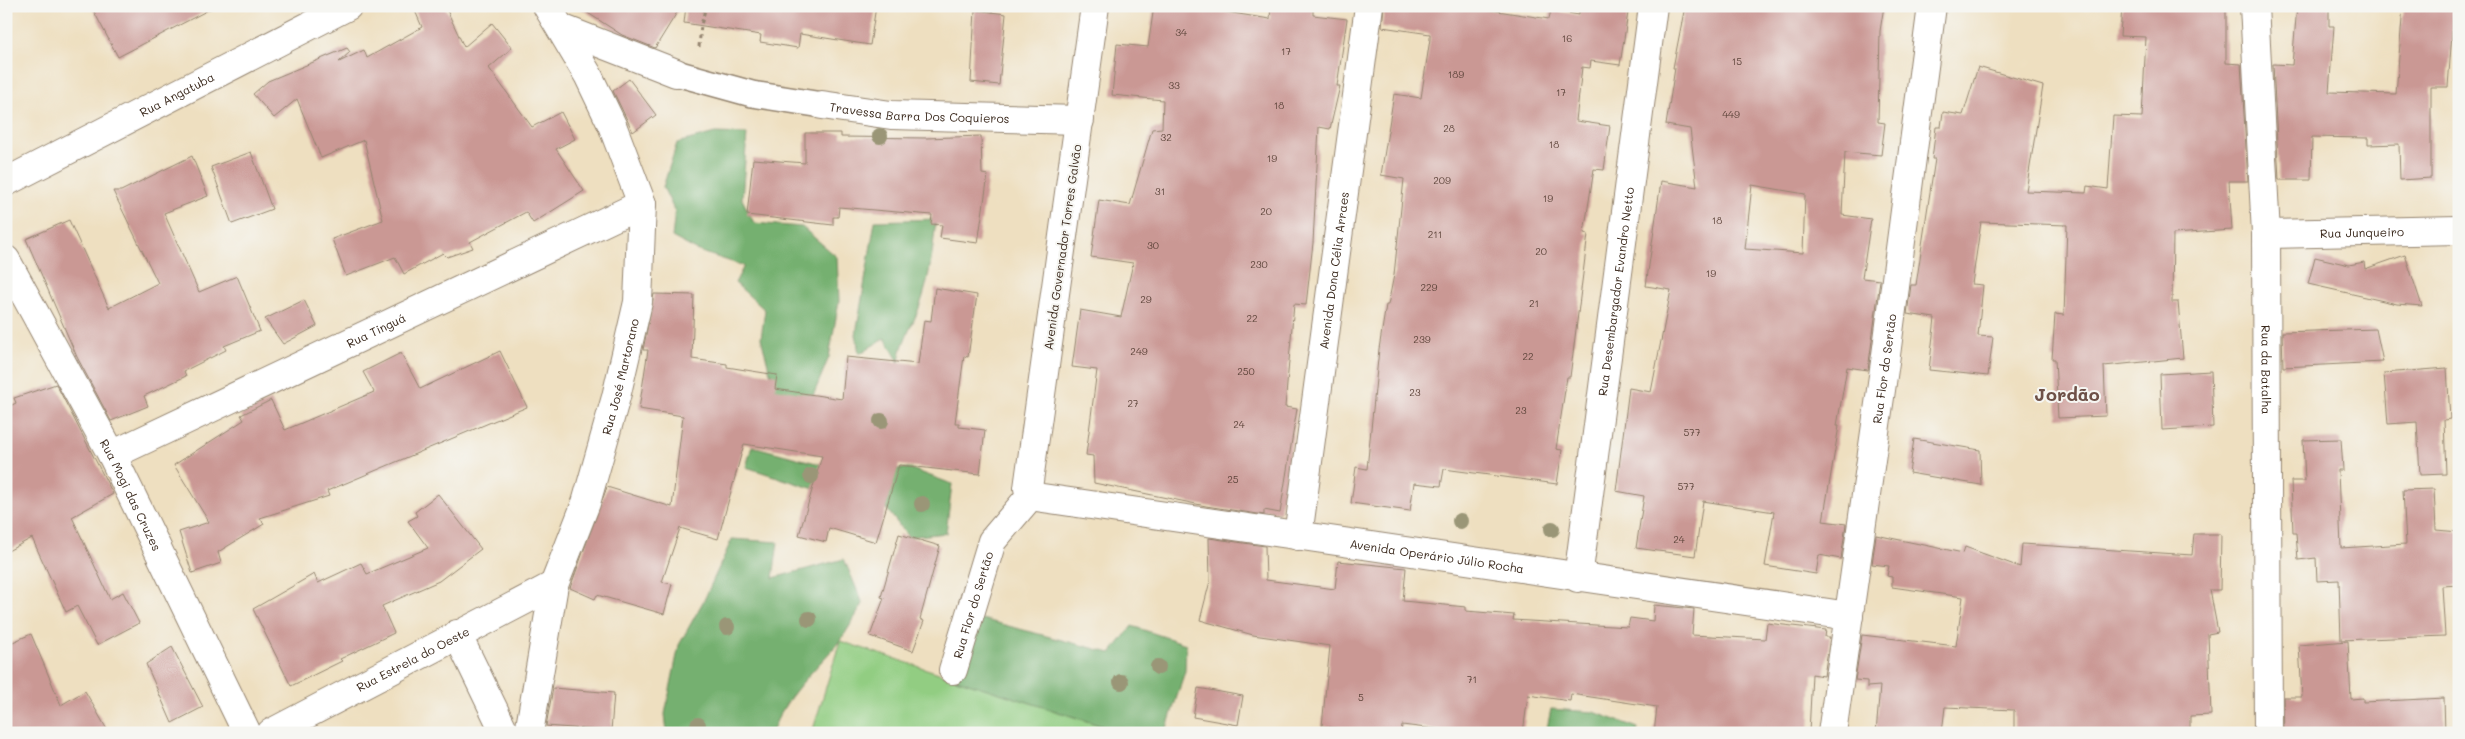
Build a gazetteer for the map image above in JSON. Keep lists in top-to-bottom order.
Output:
{
  "streets": {
    "street": [
      "Rua Angatuba",
      "Travessa Barra Dos Coquieros",
      "Rua Junqueiro",
      "Avenida Governador Torres Galvão",
      "Avenida Dona Célia Arraes",
      "Rua Desembargador Evandro Netto",
      "Rua Tinguá",
      "Rua da Batalha",
      "Rua Flor do Sertão",
      "Rua José Martorano",
      "Rua Mogi das Cruzes",
      "Avenida Operário Júlio Rocha",
      "Rua Estrela do Oeste"
    ]
  },
  "crossings": [
    ["Travessa Barra Dos Coquieros", "Avenida Governador Torres Galvão"],
    ["Travessa Barra Dos Coquieros", "Rua José Martorano"],
    ["Rua Junqueiro", "Rua da Batalha"],
    ["Avenida Governador Torres Galvão", "Rua Flor do Sertão"],
    ["Avenida Governador Torres Galvão", "Avenida Operário Júlio Rocha"],
    ["Avenida Dona Célia Arraes", "Avenida Operário Júlio Rocha"],
    ["Rua Desembargador Evandro Netto", "Avenida Operário Júlio Rocha"],
    ["Rua Tinguá", "Rua José Martorano"],
    ["Rua Tinguá", "Rua Mogi das Cruzes"],
    ["Rua Flor do Sertão", "Avenida Operário Júlio Rocha"],
    ["Rua José Martorano", "Rua Estrela do Oeste"]
  ],
  "districts": ["Jordão"],
  "house_numbers": [
    "34",
    "16",
    "17",
    "15",
    "189",
    "33",
    "17",
    "18",
    "449",
    "28",
    "32",
    "18",
    "19",
    "209",
    "31",
    "19",
    "20",
    "18",
    "211",
    "30",
    "20",
    "230",
    "19",
    "229",
    "29",
    "21",
    "22",
    "239",
    "249",
    "22",
    "250",
    "23",
    "27",
    "23",
    "24",
    "577",
    "25",
    "577",
    "24",
    "71",
    "5"
  ]
}
